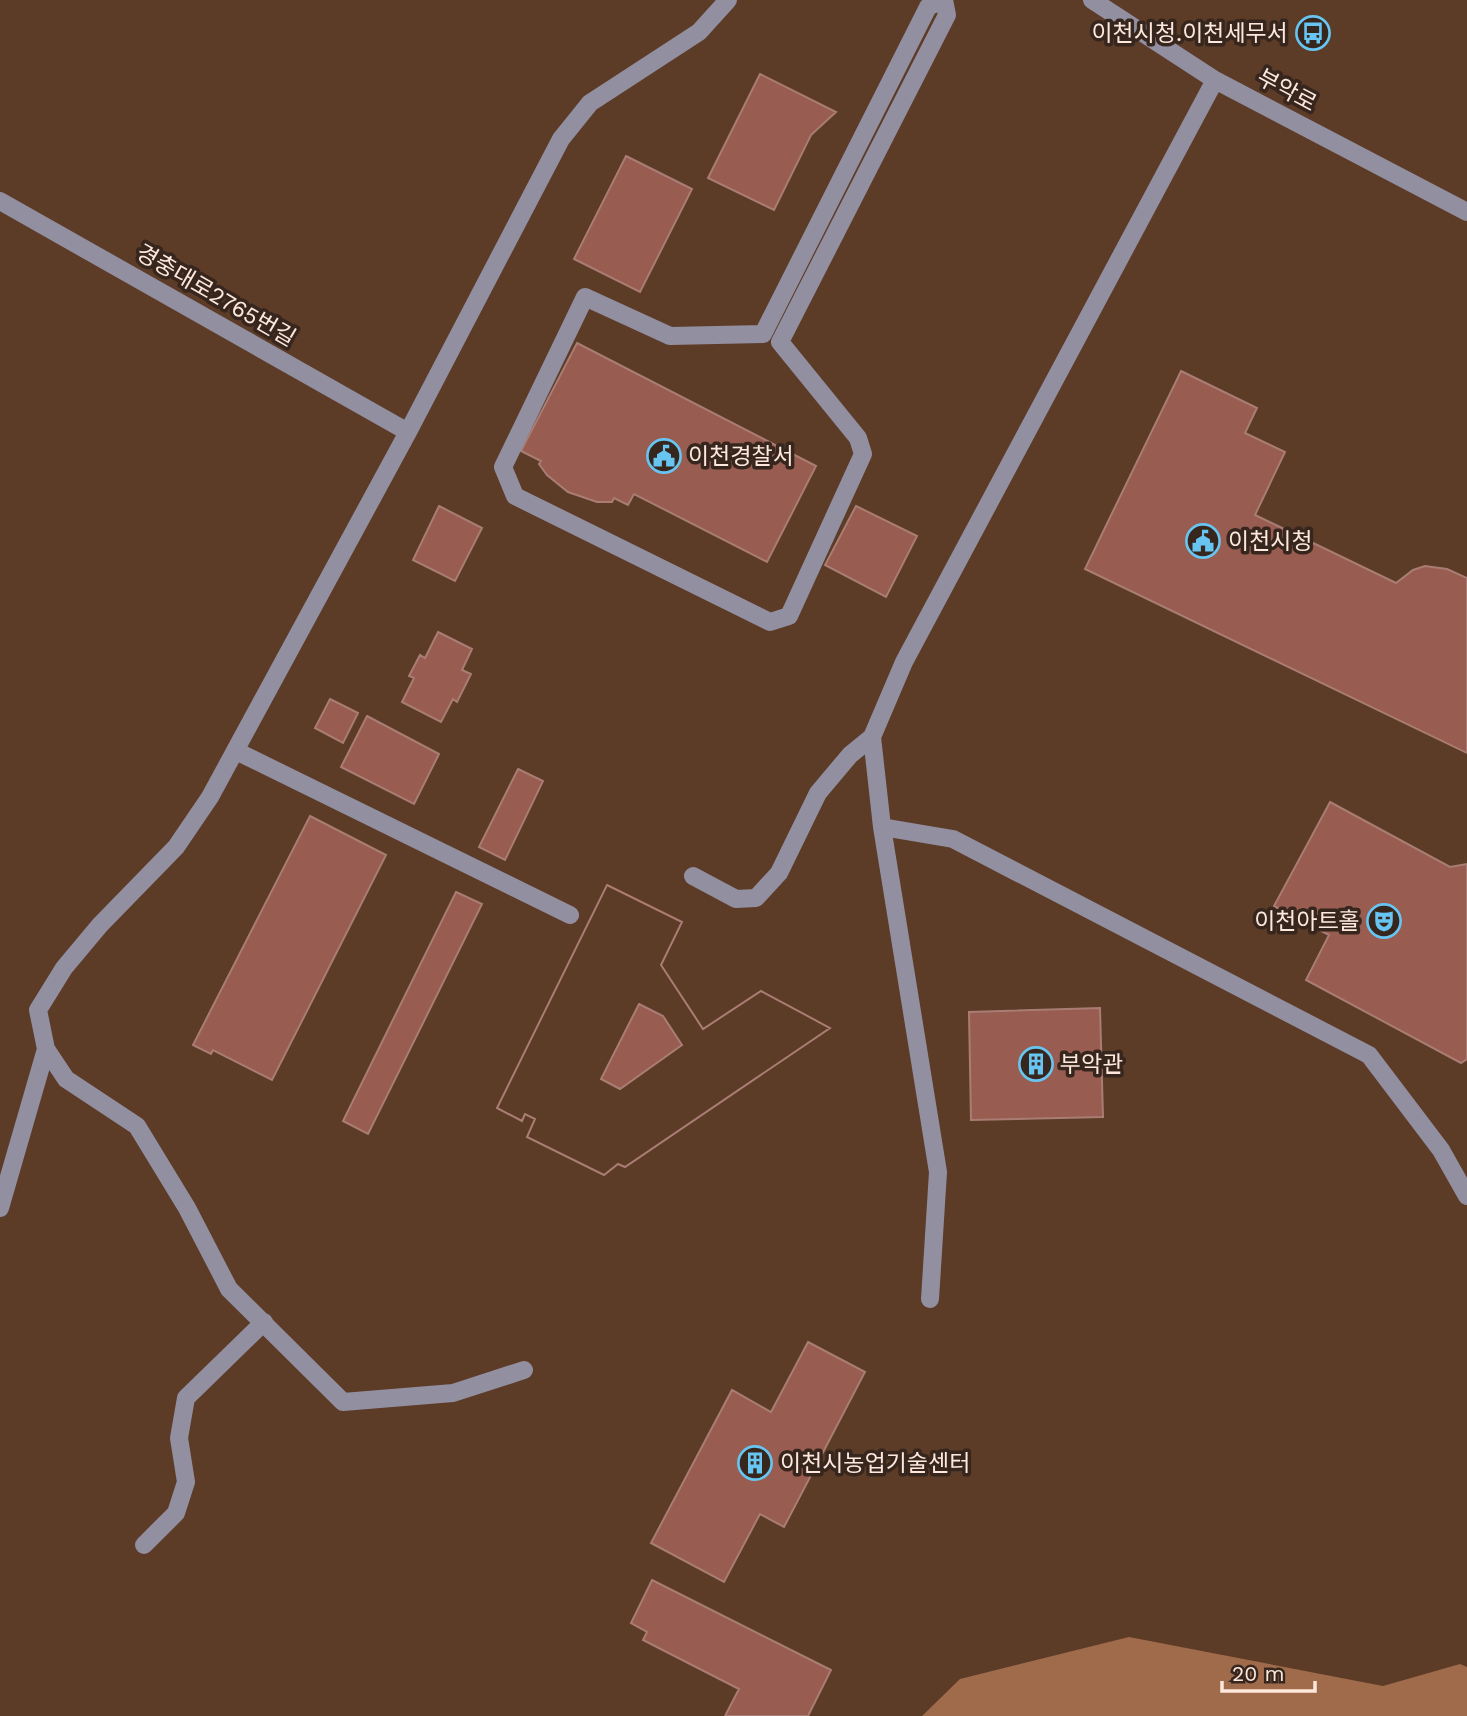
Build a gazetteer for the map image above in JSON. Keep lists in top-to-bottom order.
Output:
{
  "streets": {
    "street": ["부악로", "경충대로2765번길"]
  },
  "places": {
    "bus stop": ["이천시청.이천세무서"],
    "public building": ["이천경찰서", "이천시청"],
    "theatre": ["이천아트홀"],
    "building": ["부악관", "이천시농업기술센터"]
  },
  "scale_bar": "20 m"
}
